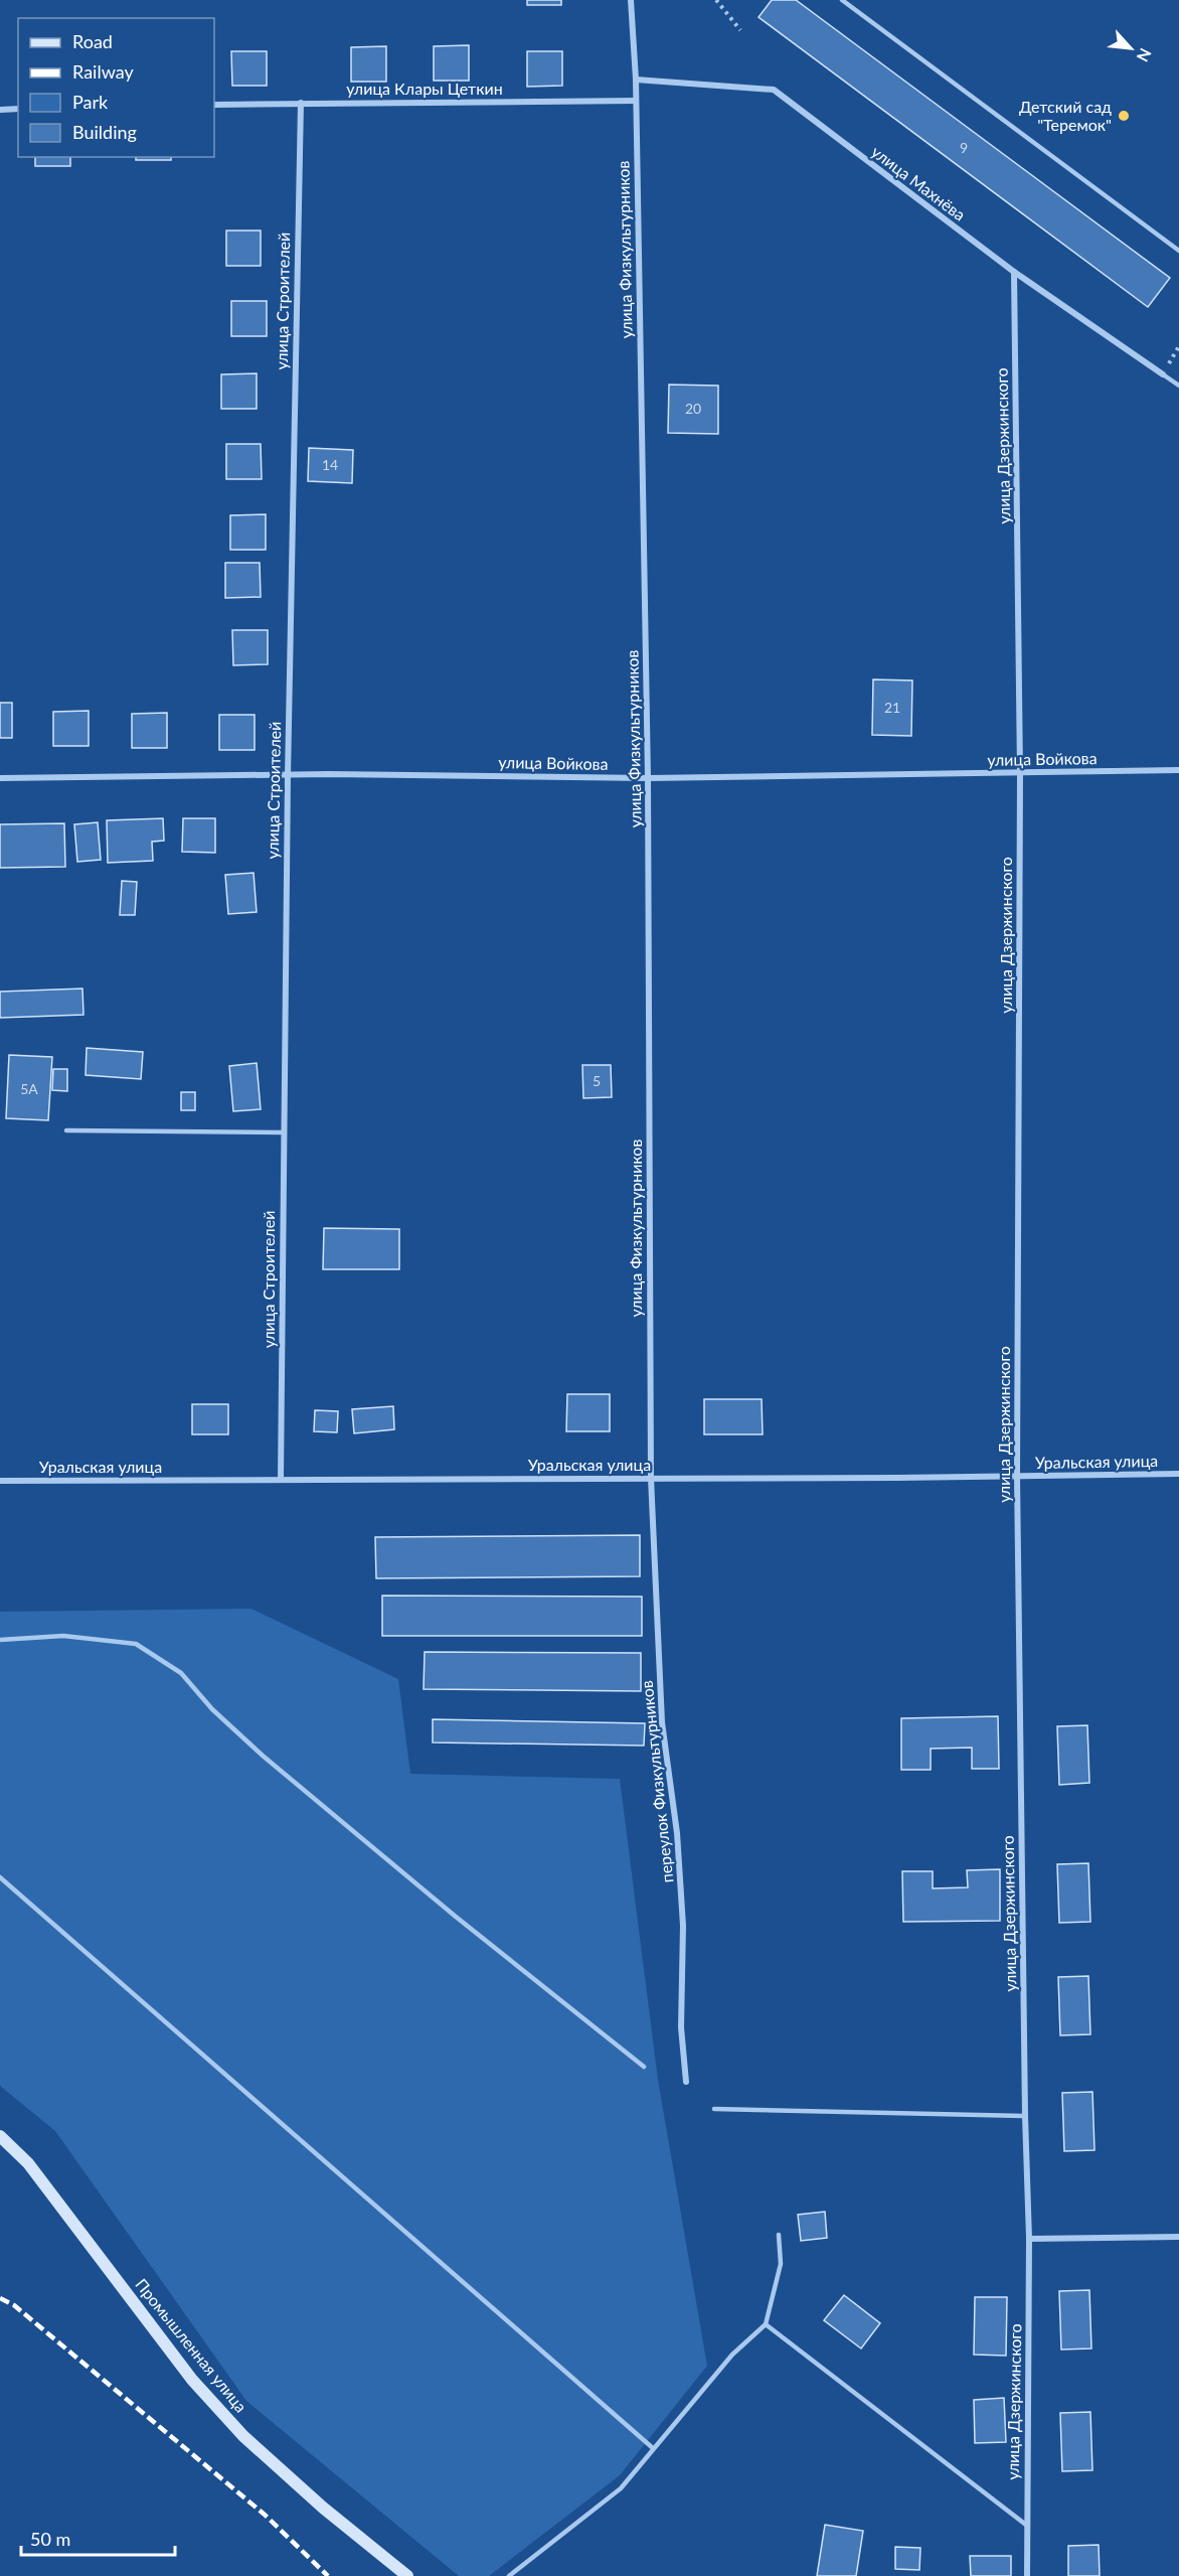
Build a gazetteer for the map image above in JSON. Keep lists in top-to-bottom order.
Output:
{
  "streets": {
    "main road": ["Промышленная улица"],
    "street": [
      "улица Клары Цеткин",
      "улица Махнёва",
      "улица Физкультурников",
      "улица Строителей",
      "улица Дзержинского",
      "улица Войкова",
      "Уральская улица",
      "переулок Физкультурников"
    ]
  },
  "crossings": [
    ["улица Клары Цеткин", "улица Физкультурников"],
    ["улица Клары Цеткин", "улица Строителей"],
    ["улица Махнёва", "улица Физкультурников"],
    ["улица Махнёва", "улица Дзержинского"],
    ["улица Физкультурников", "улица Войкова"],
    ["улица Физкультурников", "Уральская улица"],
    ["улица Физкультурников", "переулок Физкультурников"],
    ["улица Строителей", "улица Войкова"],
    ["улица Строителей", "Уральская улица"],
    ["улица Дзержинского", "улица Войкова"],
    ["улица Дзержинского", "Уральская улица"],
    ["Уральская улица", "переулок Физкультурников"]
  ],
  "places": ["Детский сад \"Теремок\""],
  "house_numbers": [
    "9",
    "20",
    "14",
    "21",
    "5",
    "5А"
  ],
  "legend": [
    "Road",
    "Railway",
    "Park",
    "Building"
  ],
  "scale_bar": "50 m",
  "north": "bottom right"
}
